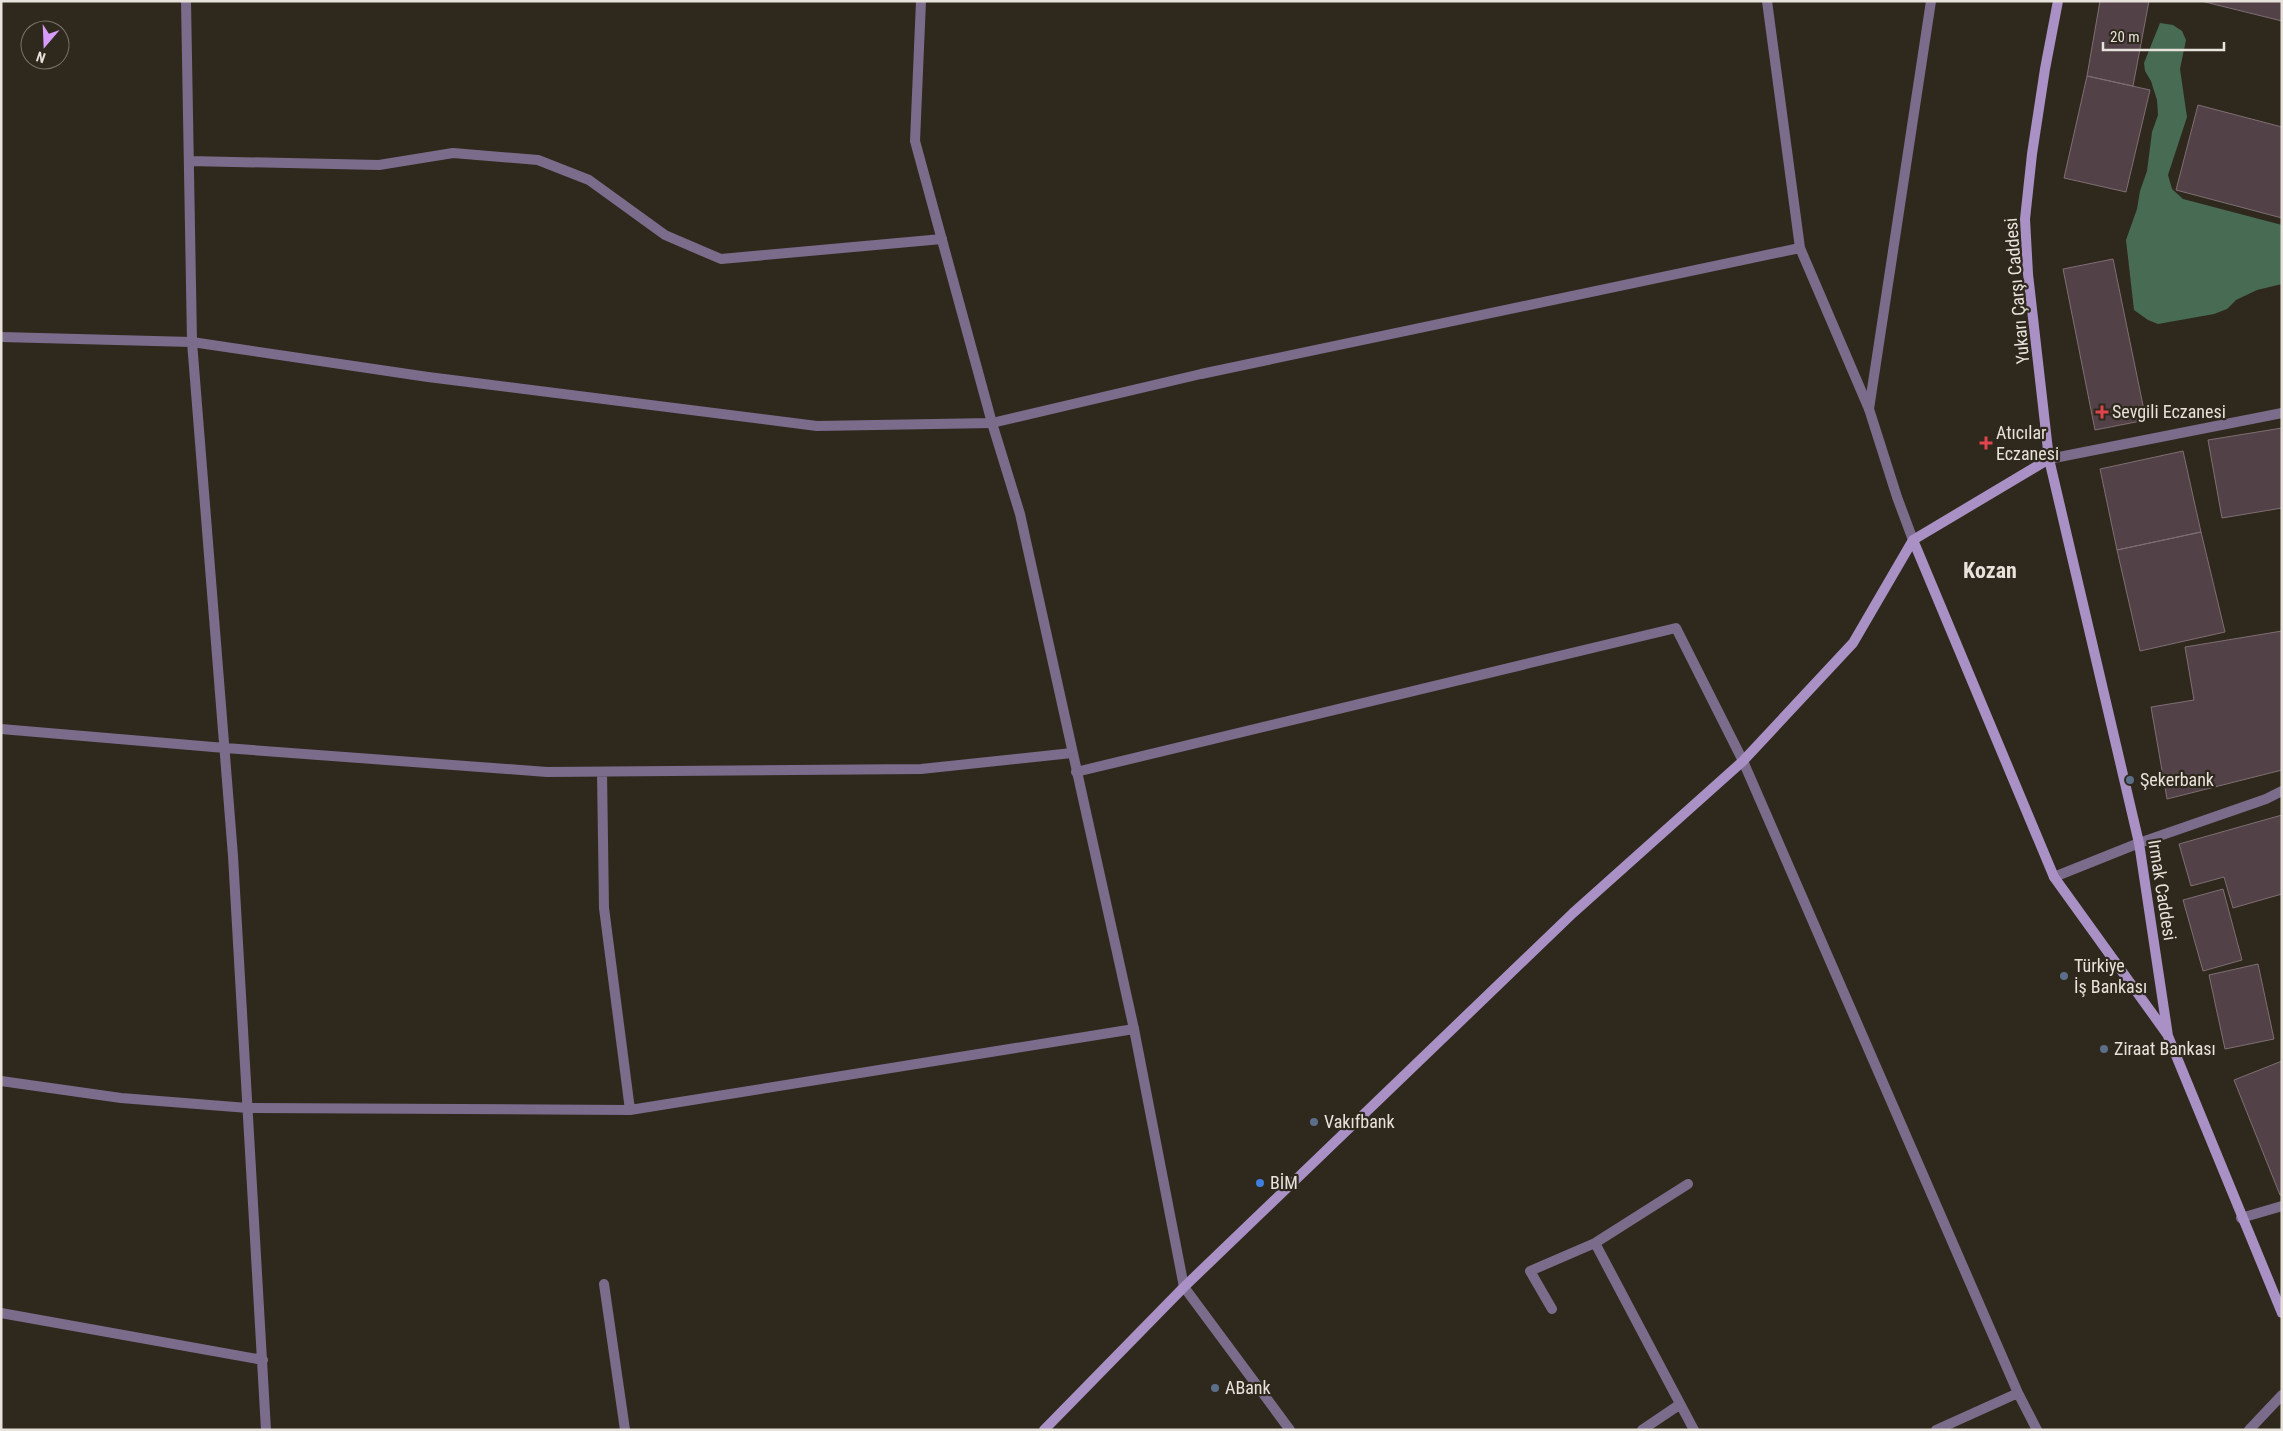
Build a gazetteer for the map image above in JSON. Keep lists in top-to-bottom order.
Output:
{
  "streets": {
    "main road": ["Yukarı Çarşı Caddesi", "Irmak Caddesi"]
  },
  "crossings": [
    ["Yukarı Çarşı Caddesi", "Irmak Caddesi"]
  ],
  "districts": ["Kozan"],
  "places": {
    "health": ["Sevgili Eczanesi", "Atıcılar Eczanesi"],
    "other": [
      "Şekerbank",
      "Türkiye İş Bankası",
      "Ziraat Bankası",
      "Vakıfbank",
      "BİM",
      "ABank"
    ]
  },
  "scale_bar": "20 m",
  "north": "bottom"
}
